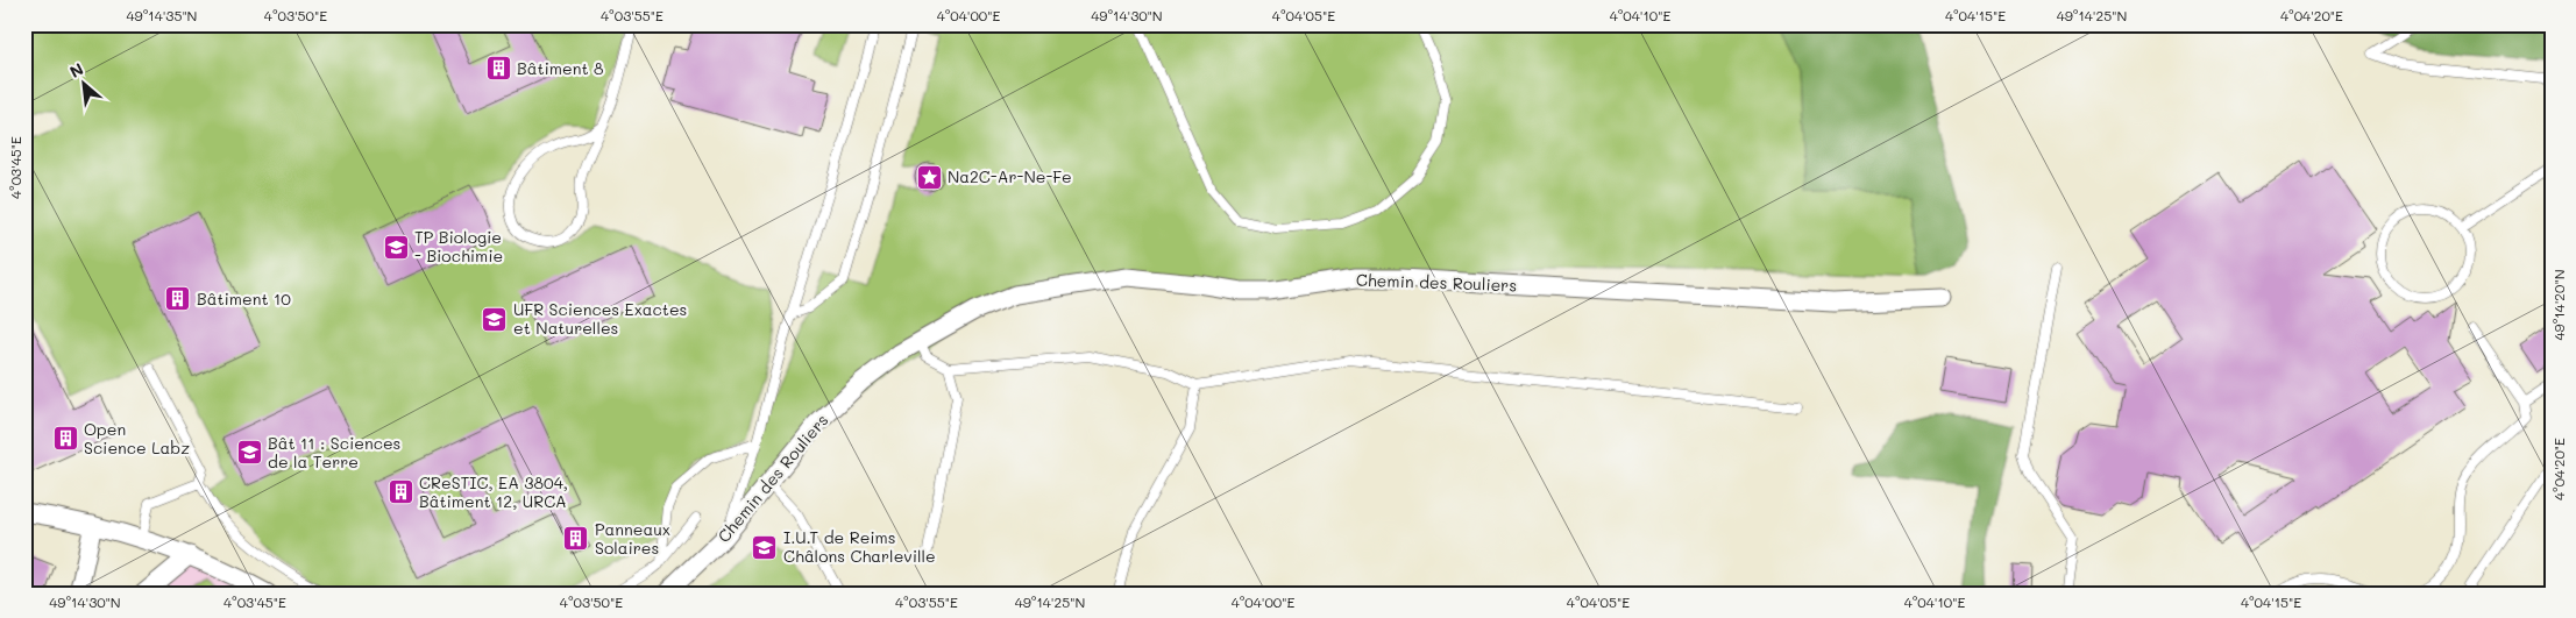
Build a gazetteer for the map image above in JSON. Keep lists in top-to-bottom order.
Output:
{
  "streets": {
    "street": ["Chemin des Rouliers"]
  },
  "places": {
    "building": [
      "Bâtiment 8",
      "Bâtiment 10",
      "Open Science Labz",
      "CReSTIC, EA 3804, Bâtiment 12, URCA",
      "Panneaux Solaires"
    ],
    "place": ["Na2C-Ar-Ne-Fe"],
    "school or university": [
      "TP Biologie - Biochimie",
      "UFR Sciences Exactes et Naturelles",
      "Bât 11 : Sciences de la Terre",
      "I.U.T de Reims Châlons Charleville"
    ]
  },
  "north": "top left",
  "coordinates": [
    "49°14'35\"N",
    "4°03'50\"E",
    "4°03'55\"E",
    "4°04'00\"E",
    "49°14'30\"N",
    "4°04'05\"E",
    "4°04'10\"E",
    "4°04'15\"E",
    "49°14'25\"N",
    "4°04'20\"E",
    "4°03'45\"E",
    "49°14'20\"N"
  ]
}
